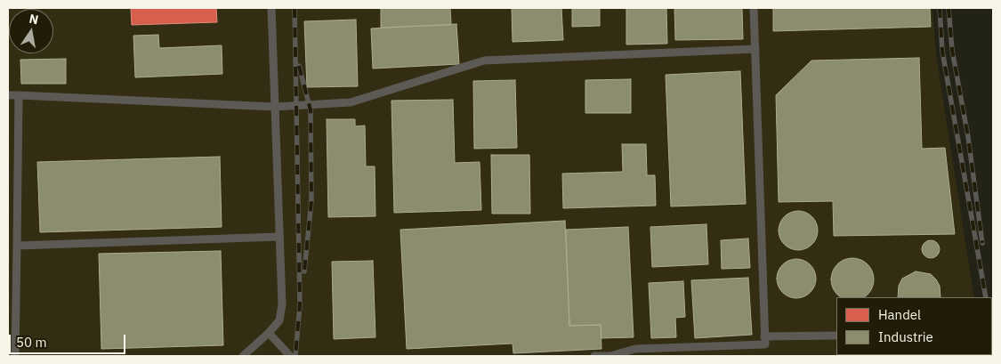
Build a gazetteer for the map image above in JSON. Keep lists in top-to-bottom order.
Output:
{
  "legend": ["Handel", "Industrie"],
  "scale_bar": "50 m",
  "north": "top"
}
